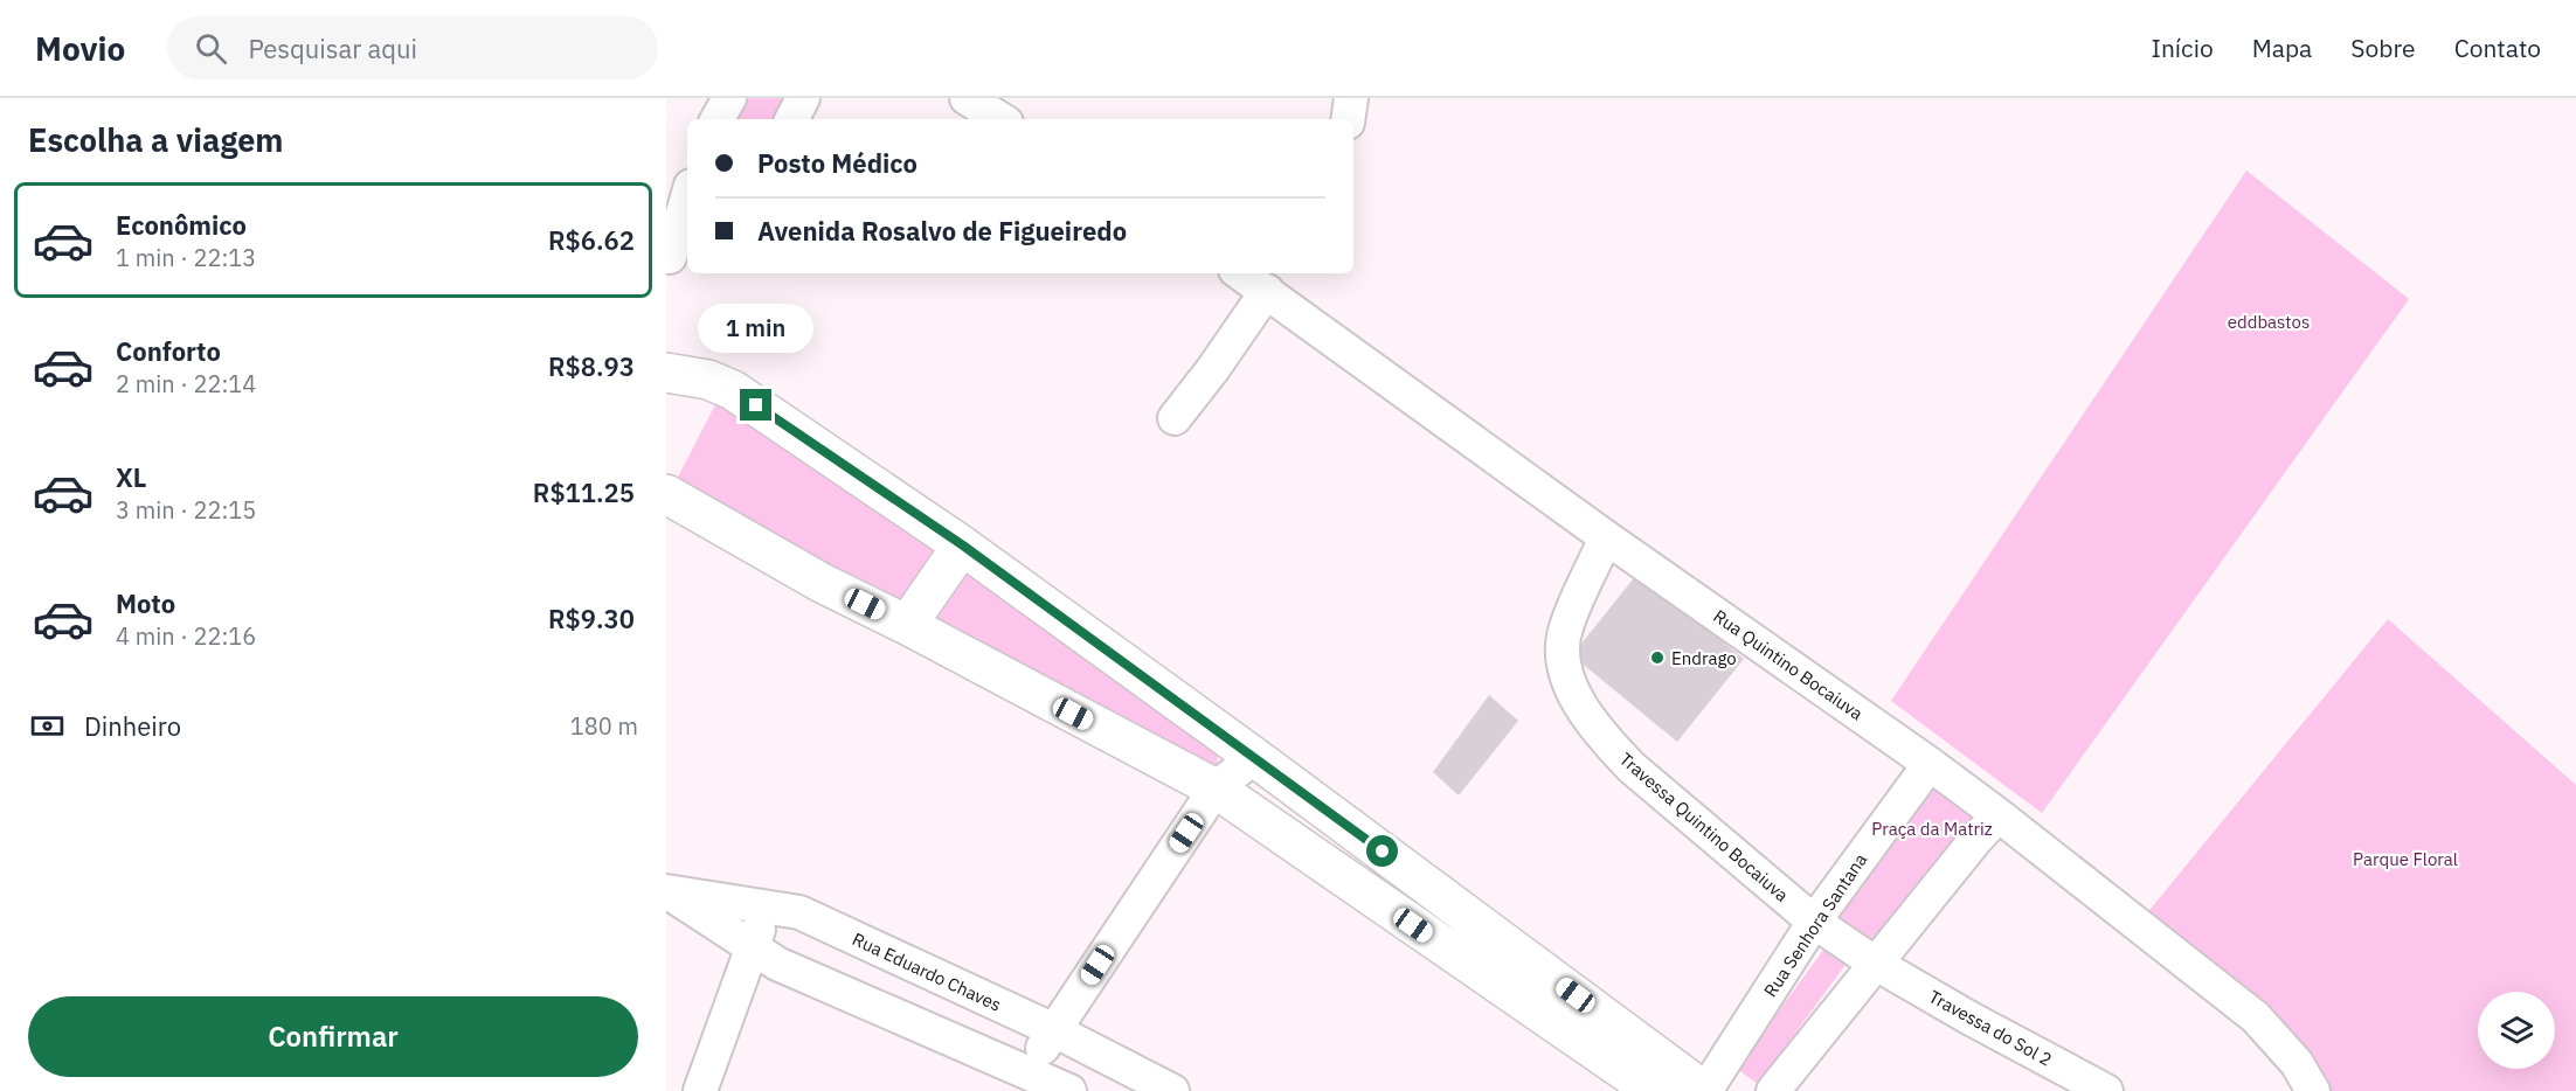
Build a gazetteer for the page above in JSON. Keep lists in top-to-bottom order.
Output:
{
  "streets": {
    "street": [
      "Rua Quintino Bocaiuva",
      "Travessa Quintino Bocaiuva",
      "Rua Senhora Santana",
      "Rua Eduardo Chaves",
      "Travessa do Sol 2"
    ]
  },
  "crossings": [
    ["Rua Quintino Bocaiuva", "Travessa Quintino Bocaiuva"],
    ["Rua Quintino Bocaiuva", "Rua Senhora Santana"],
    ["Travessa Quintino Bocaiuva", "Rua Senhora Santana"],
    ["Travessa Quintino Bocaiuva", "Travessa do Sol 2"]
  ],
  "parks": ["eddbastos", "Praça da Matriz", "Parque Floral"],
  "places": ["Endrago"],
  "page": {
    "header": "Movio",
    "search": "Pesquisar aqui",
    "nav": [
      "Início",
      "Mapa",
      "Sobre",
      "Contato"
    ],
    "heading": "Escolha a viagem",
    "banner": ["Posto Médico", "Avenida Rosalvo de Figueiredo"],
    "list": [
      {
        "name": "Econômico",
        "note": "1 min · 22:13",
        "value": "R$6.62"
      },
      {
        "name": "Conforto",
        "note": "2 min · 22:14",
        "value": "R$8.93"
      },
      {
        "name": "XL",
        "note": "3 min · 22:15",
        "value": "R$11.25"
      },
      {
        "name": "Moto",
        "note": "4 min · 22:16",
        "value": "R$9.30"
      }
    ],
    "bubble": "1 min",
    "pay": ["Dinheiro", "180 m"],
    "buttons": "Confirmar"
  }
}
